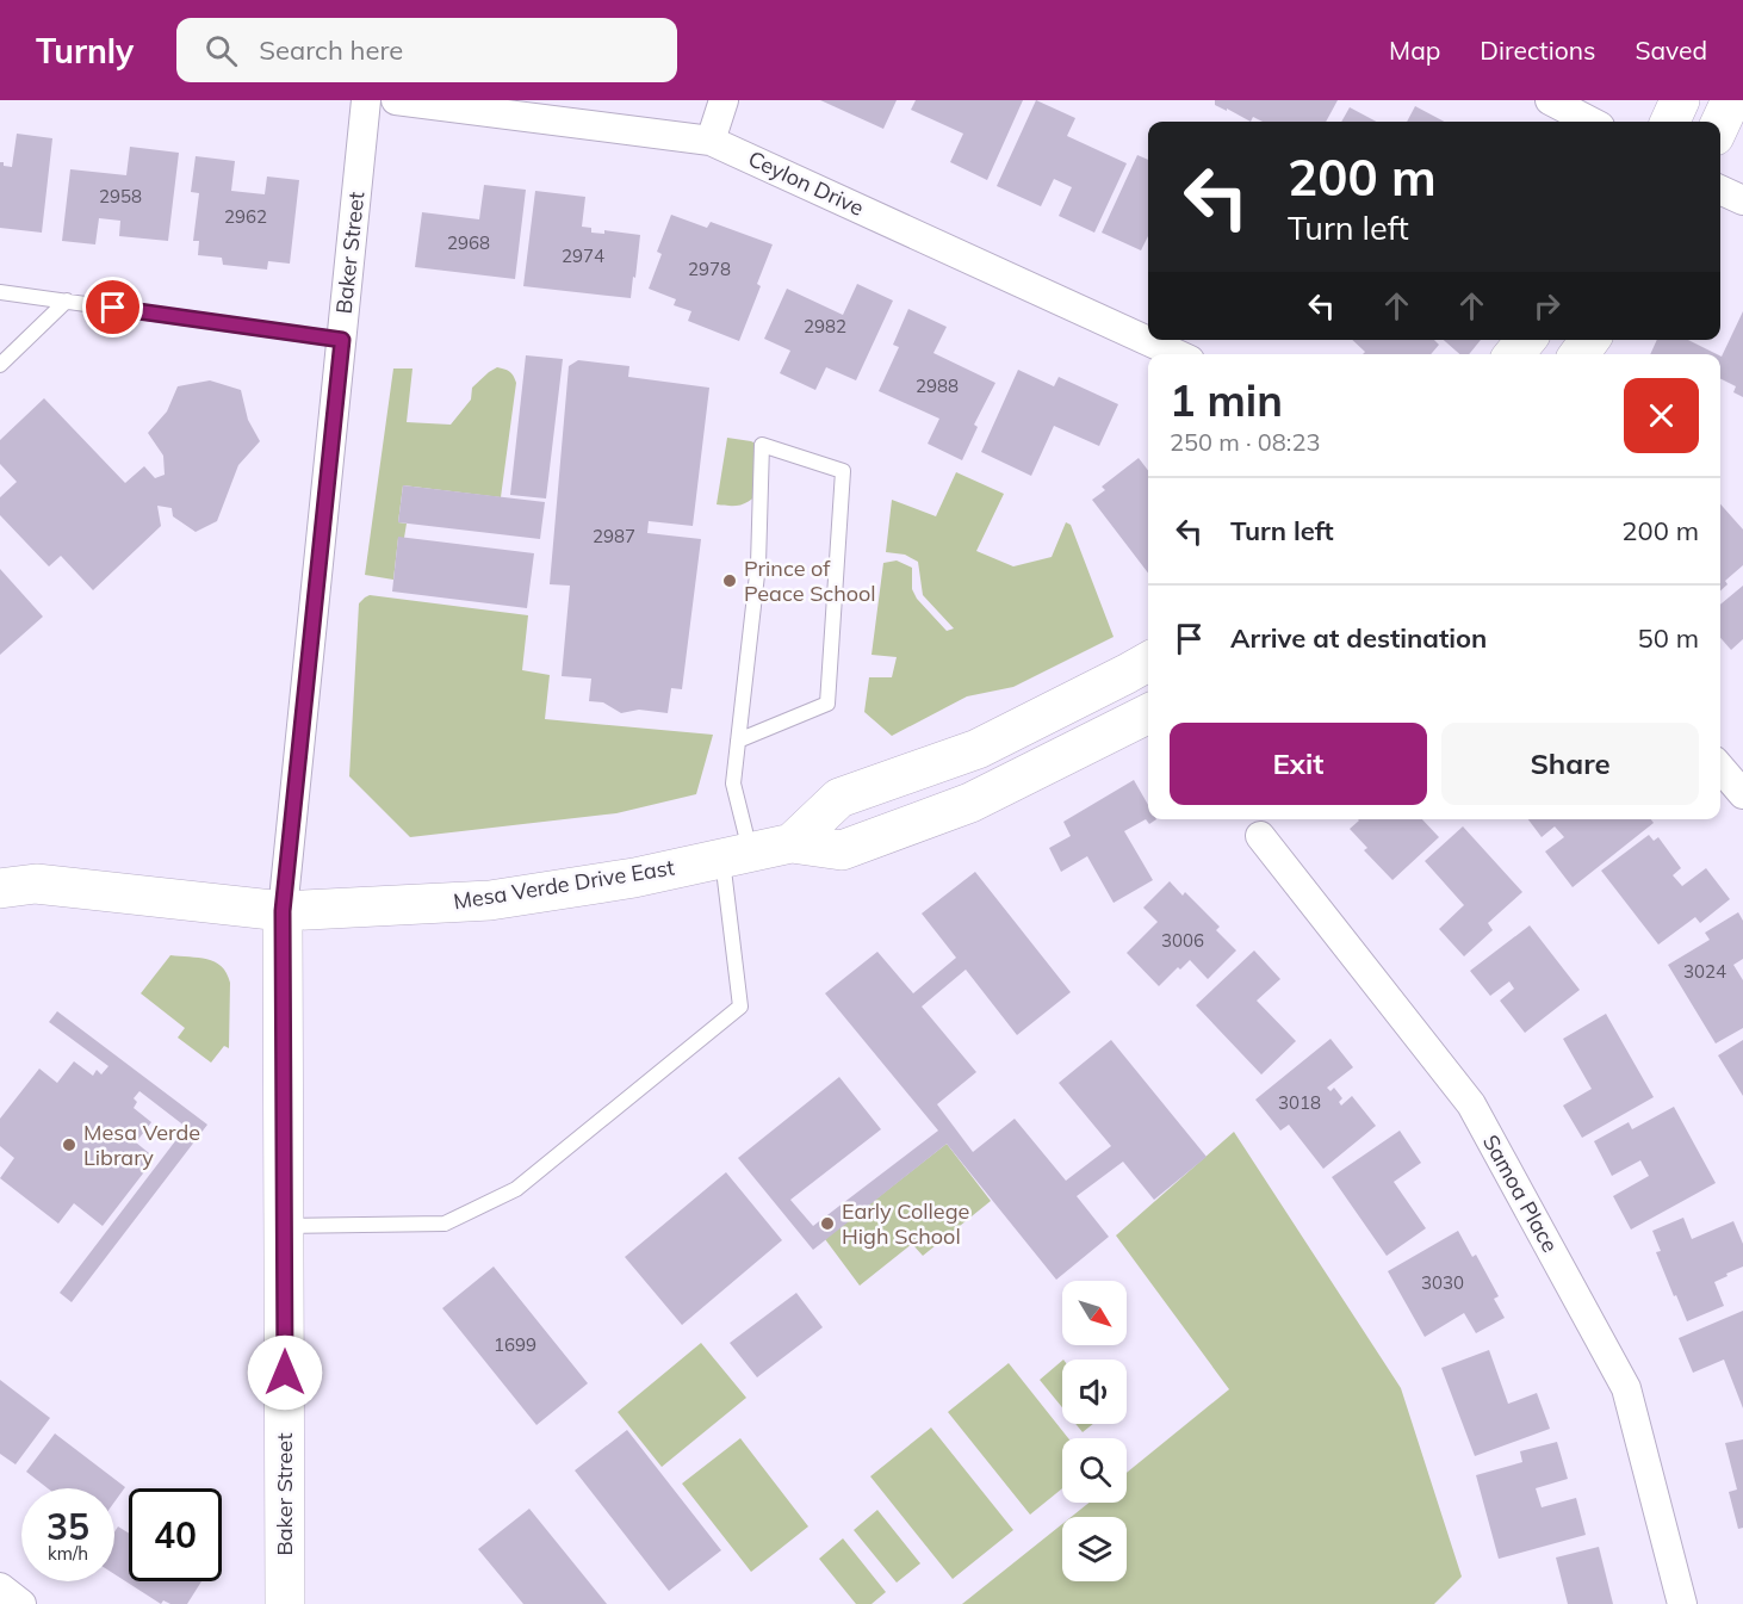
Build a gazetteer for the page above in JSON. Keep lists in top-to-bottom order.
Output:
{
  "streets": {
    "street": [
      "Ceylon Drive",
      "Baker Street",
      "Mesa Verde Drive East",
      "Samoa Place"
    ]
  },
  "crossings": [
    ["Baker Street", "Mesa Verde Drive East"]
  ],
  "places": ["Prince of Peace School", "Mesa Verde Library", "Early College High School"],
  "house_numbers": [
    "2958",
    "2962",
    "2968",
    "2974",
    "2978",
    "2982",
    "2988",
    "2987",
    "3006",
    "3024",
    "3018",
    "3030",
    "1699"
  ],
  "north": "bottom right",
  "page": {
    "header": "Turnly",
    "search": "Search here",
    "nav": ["Map", "Directions", "Saved"],
    "turn": ["200 m", "Turn left"],
    "heading": ["1 min", "250 m · 08:23"],
    "list": [
      {
        "name": "Turn left",
        "value": "200 m"
      },
      {
        "name": "Arrive at destination",
        "value": "50 m"
      }
    ],
    "buttons": ["Exit", "Share"],
    "speed": "35 km/h",
    "limit": "40"
  }
}
